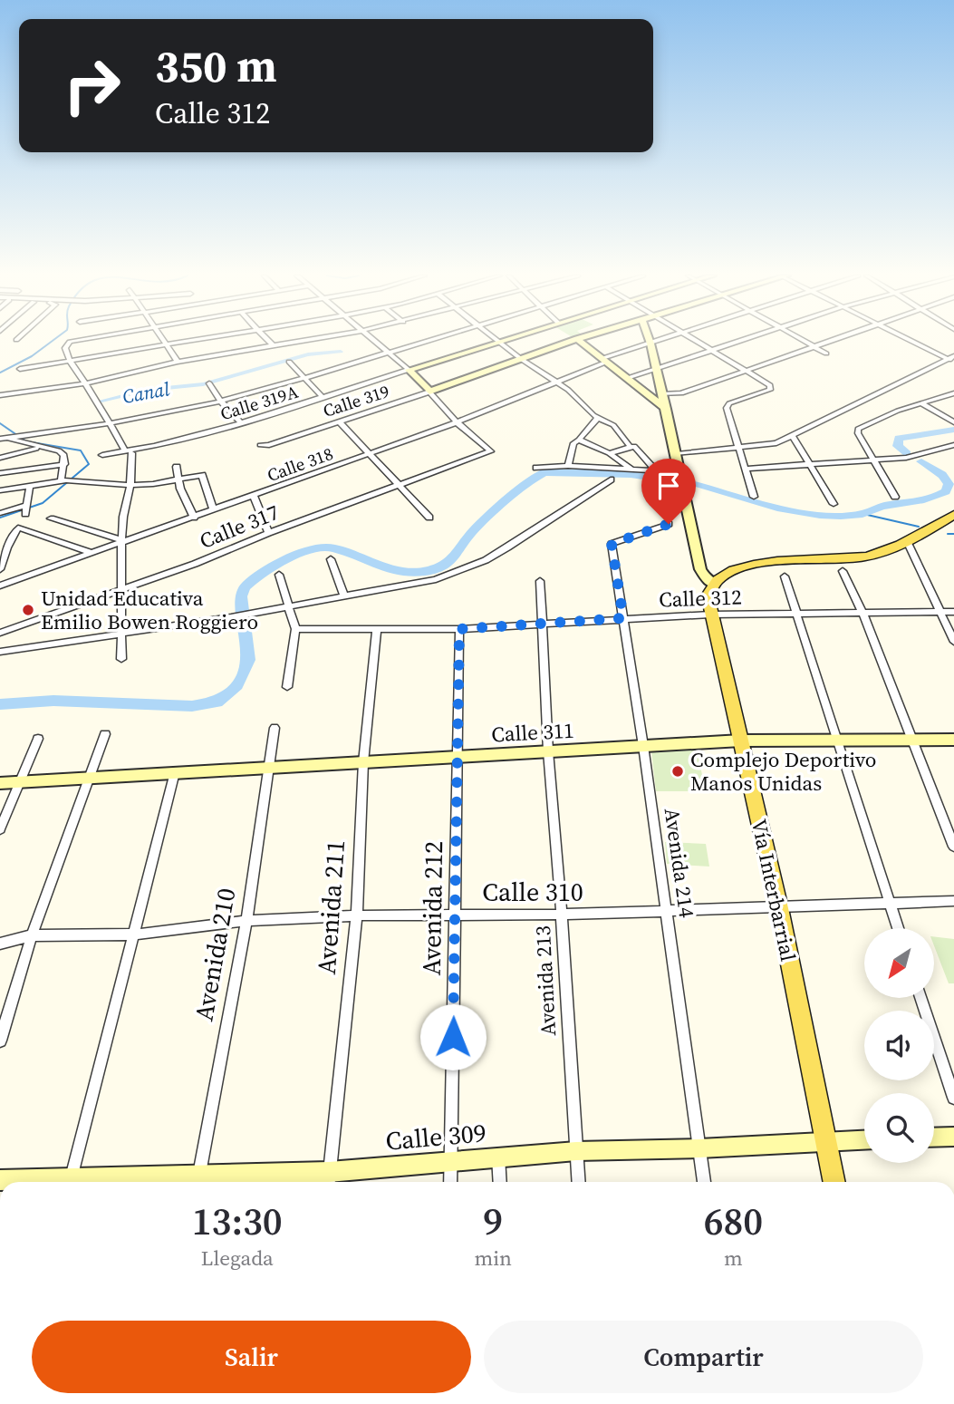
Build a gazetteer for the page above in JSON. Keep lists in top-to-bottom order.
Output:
{
  "streets": {
    "main road": ["Vía Interbarrial"],
    "street": [
      "Calle 319",
      "Calle 319A",
      "Calle 318",
      "Calle 317",
      "Calle 312",
      "Calle 311",
      "Avenida 214",
      "Calle 310",
      "Avenida 211",
      "Avenida 212",
      "Avenida 210",
      "Avenida 213",
      "Calle 309"
    ]
  },
  "crossings": [
    ["Calle 318", "Calle 317"],
    ["Calle 312", "Avenida 214"],
    ["Calle 312", "Vía Interbarrial"],
    ["Calle 312", "Avenida 211"],
    ["Calle 312", "Avenida 212"],
    ["Calle 312", "Avenida 213"],
    ["Calle 311", "Avenida 214"],
    ["Calle 311", "Vía Interbarrial"],
    ["Calle 311", "Avenida 211"],
    ["Calle 311", "Avenida 212"],
    ["Calle 311", "Avenida 210"],
    ["Calle 311", "Avenida 213"],
    ["Avenida 214", "Calle 310"],
    ["Avenida 214", "Calle 309"],
    ["Vía Interbarrial", "Calle 310"],
    ["Vía Interbarrial", "Calle 309"],
    ["Calle 310", "Avenida 211"],
    ["Calle 310", "Avenida 212"],
    ["Calle 310", "Avenida 210"],
    ["Calle 310", "Avenida 213"],
    ["Avenida 211", "Calle 309"],
    ["Avenida 212", "Calle 309"],
    ["Avenida 210", "Calle 309"],
    ["Avenida 213", "Calle 309"]
  ],
  "water": ["Canal"],
  "places": ["Unidad Educativa Emilio Bowen Roggiero", "Complejo Deportivo Manos Unidas"],
  "north": "bottom left",
  "page": {
    "turn": ["350 m", "Calle 312"],
    "eta": [
      "13:30",
      "Llegada",
      "9",
      "min",
      "680",
      "m"
    ],
    "buttons": ["Salir", "Compartir"]
  }
}
